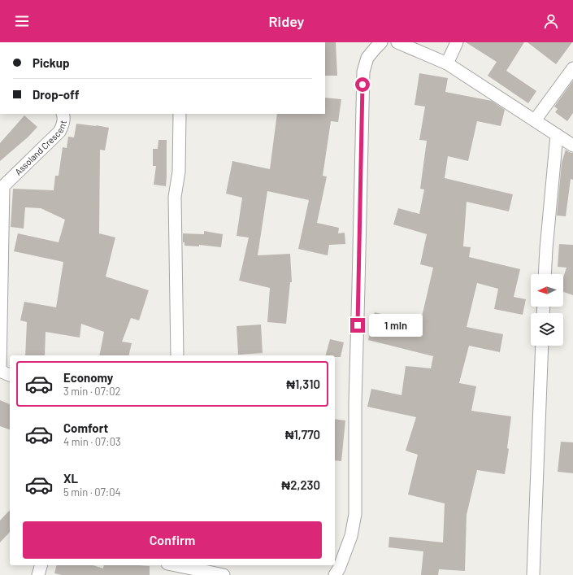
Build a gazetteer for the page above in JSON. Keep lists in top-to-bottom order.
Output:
{
  "streets": {
    "street": ["Assoland Crescent"]
  },
  "north": "left",
  "page": {
    "header": "Ridey",
    "banner": ["Pickup", "Drop-off"],
    "bubble": "1 min",
    "list": [
      {
        "name": "Economy",
        "note": "3 min · 07:02",
        "value": "₦1,310"
      },
      {
        "name": "Comfort",
        "note": "4 min · 07:03",
        "value": "₦1,770"
      },
      {
        "name": "XL",
        "note": "5 min · 07:04",
        "value": "₦2,230"
      }
    ],
    "buttons": "Confirm"
  }
}
